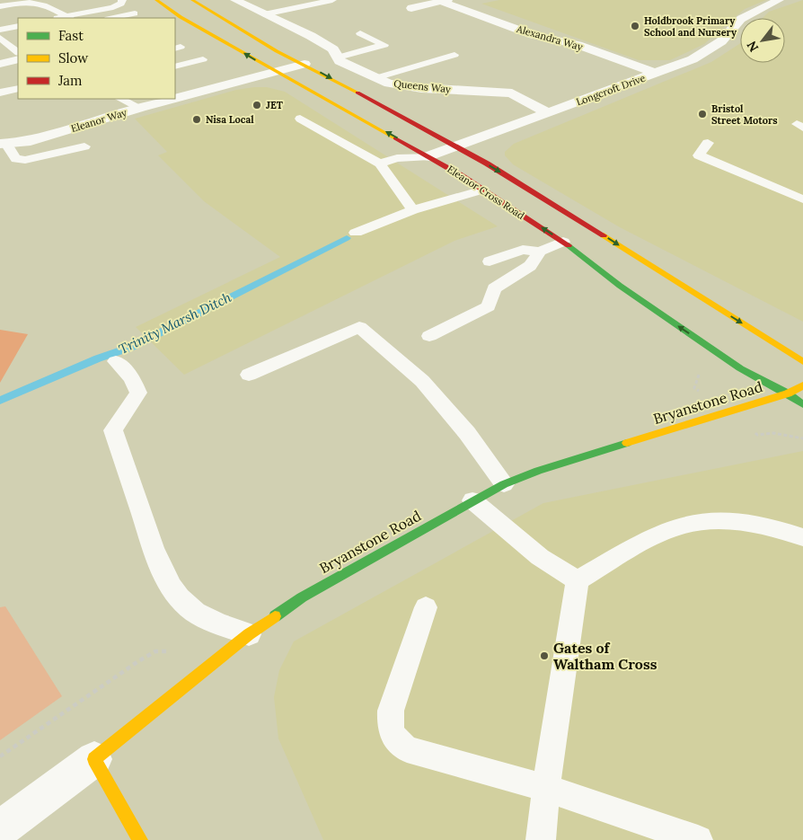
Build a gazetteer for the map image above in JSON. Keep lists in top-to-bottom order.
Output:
{
  "streets": {
    "main road": ["Eleanor Cross Road", "Bryanstone Road"],
    "street": [
      "Alexandra Way",
      "Queens Way",
      "Longcroft Drive",
      "Eleanor Way"
    ]
  },
  "crossings": [
    ["Alexandra Way", "Longcroft Drive"],
    ["Queens Way", "Longcroft Drive"],
    ["Longcroft Drive", "Eleanor Cross Road"],
    ["Eleanor Way", "Eleanor Cross Road"],
    ["Eleanor Cross Road", "Bryanstone Road"]
  ],
  "water": ["Trinity Marsh Ditch"],
  "places": [
    "Holdbrook Primary School and Nursery",
    "JET",
    "Bristol Street Motors",
    "Nisa Local",
    "Gates of Waltham Cross"
  ],
  "legend": ["Fast", "Slow", "Jam"],
  "north": "bottom left"
}
